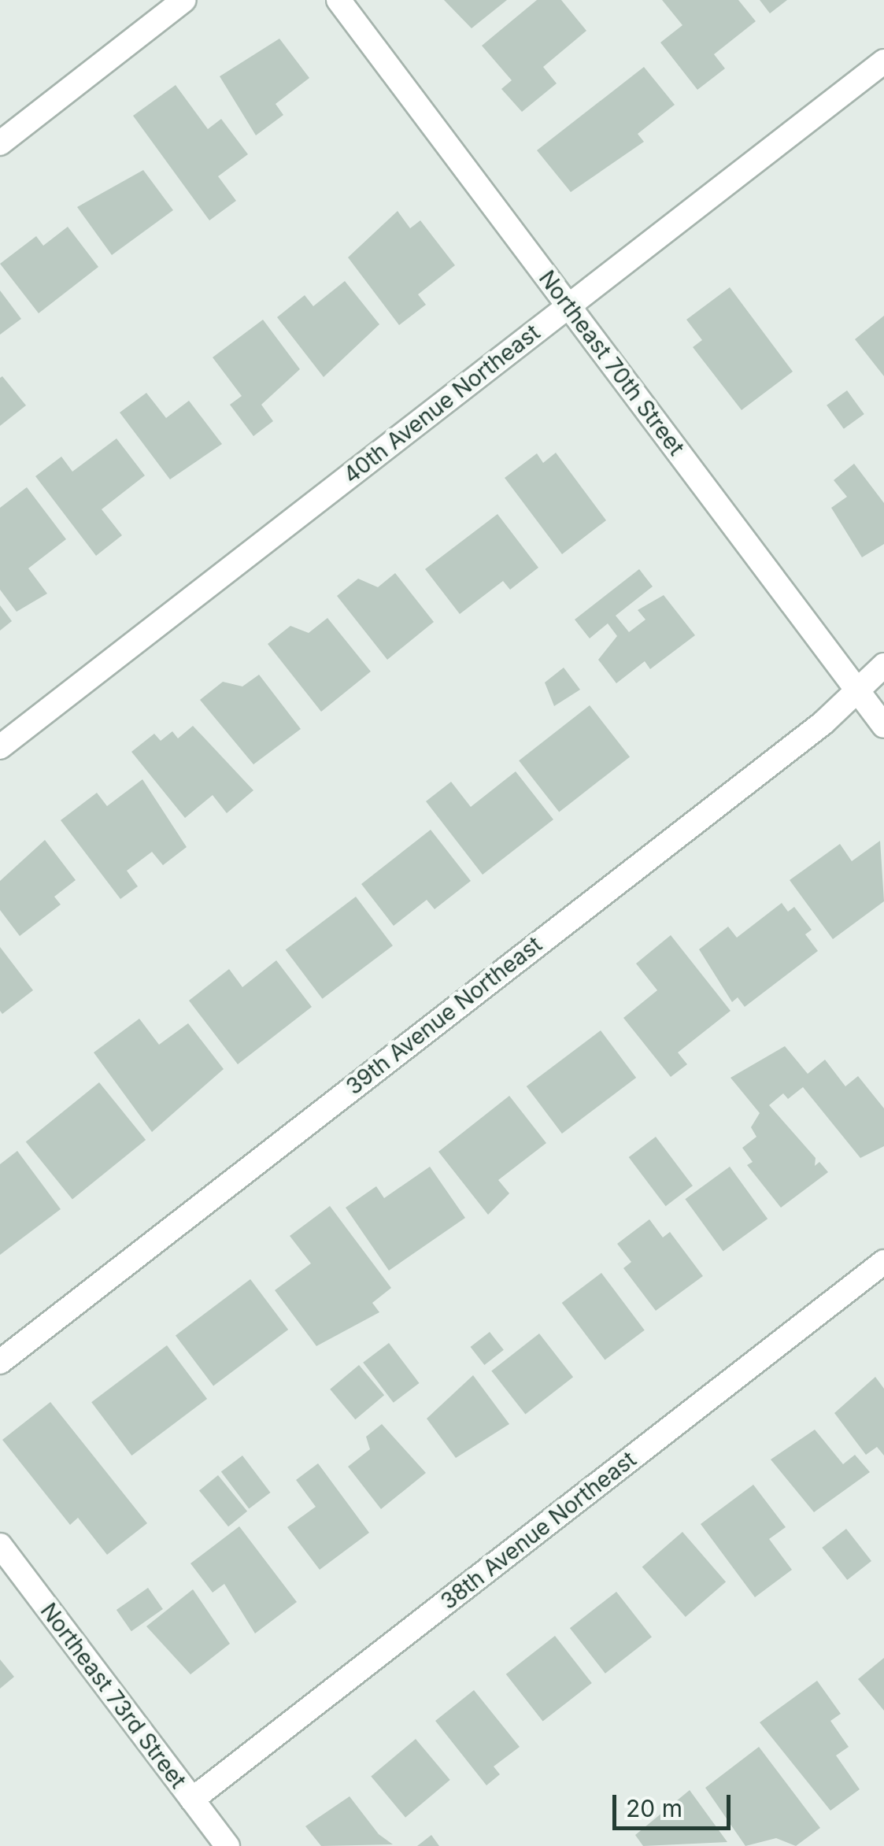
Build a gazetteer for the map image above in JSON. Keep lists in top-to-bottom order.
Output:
{
  "streets": {
    "street": [
      "Northeast 70th Street",
      "40th Avenue Northeast",
      "39th Avenue Northeast",
      "38th Avenue Northeast",
      "Northeast 73rd Street"
    ]
  },
  "crossings": [
    ["Northeast 70th Street", "40th Avenue Northeast"],
    ["Northeast 70th Street", "39th Avenue Northeast"],
    ["38th Avenue Northeast", "Northeast 73rd Street"]
  ],
  "scale_bar": "20 m"
}
